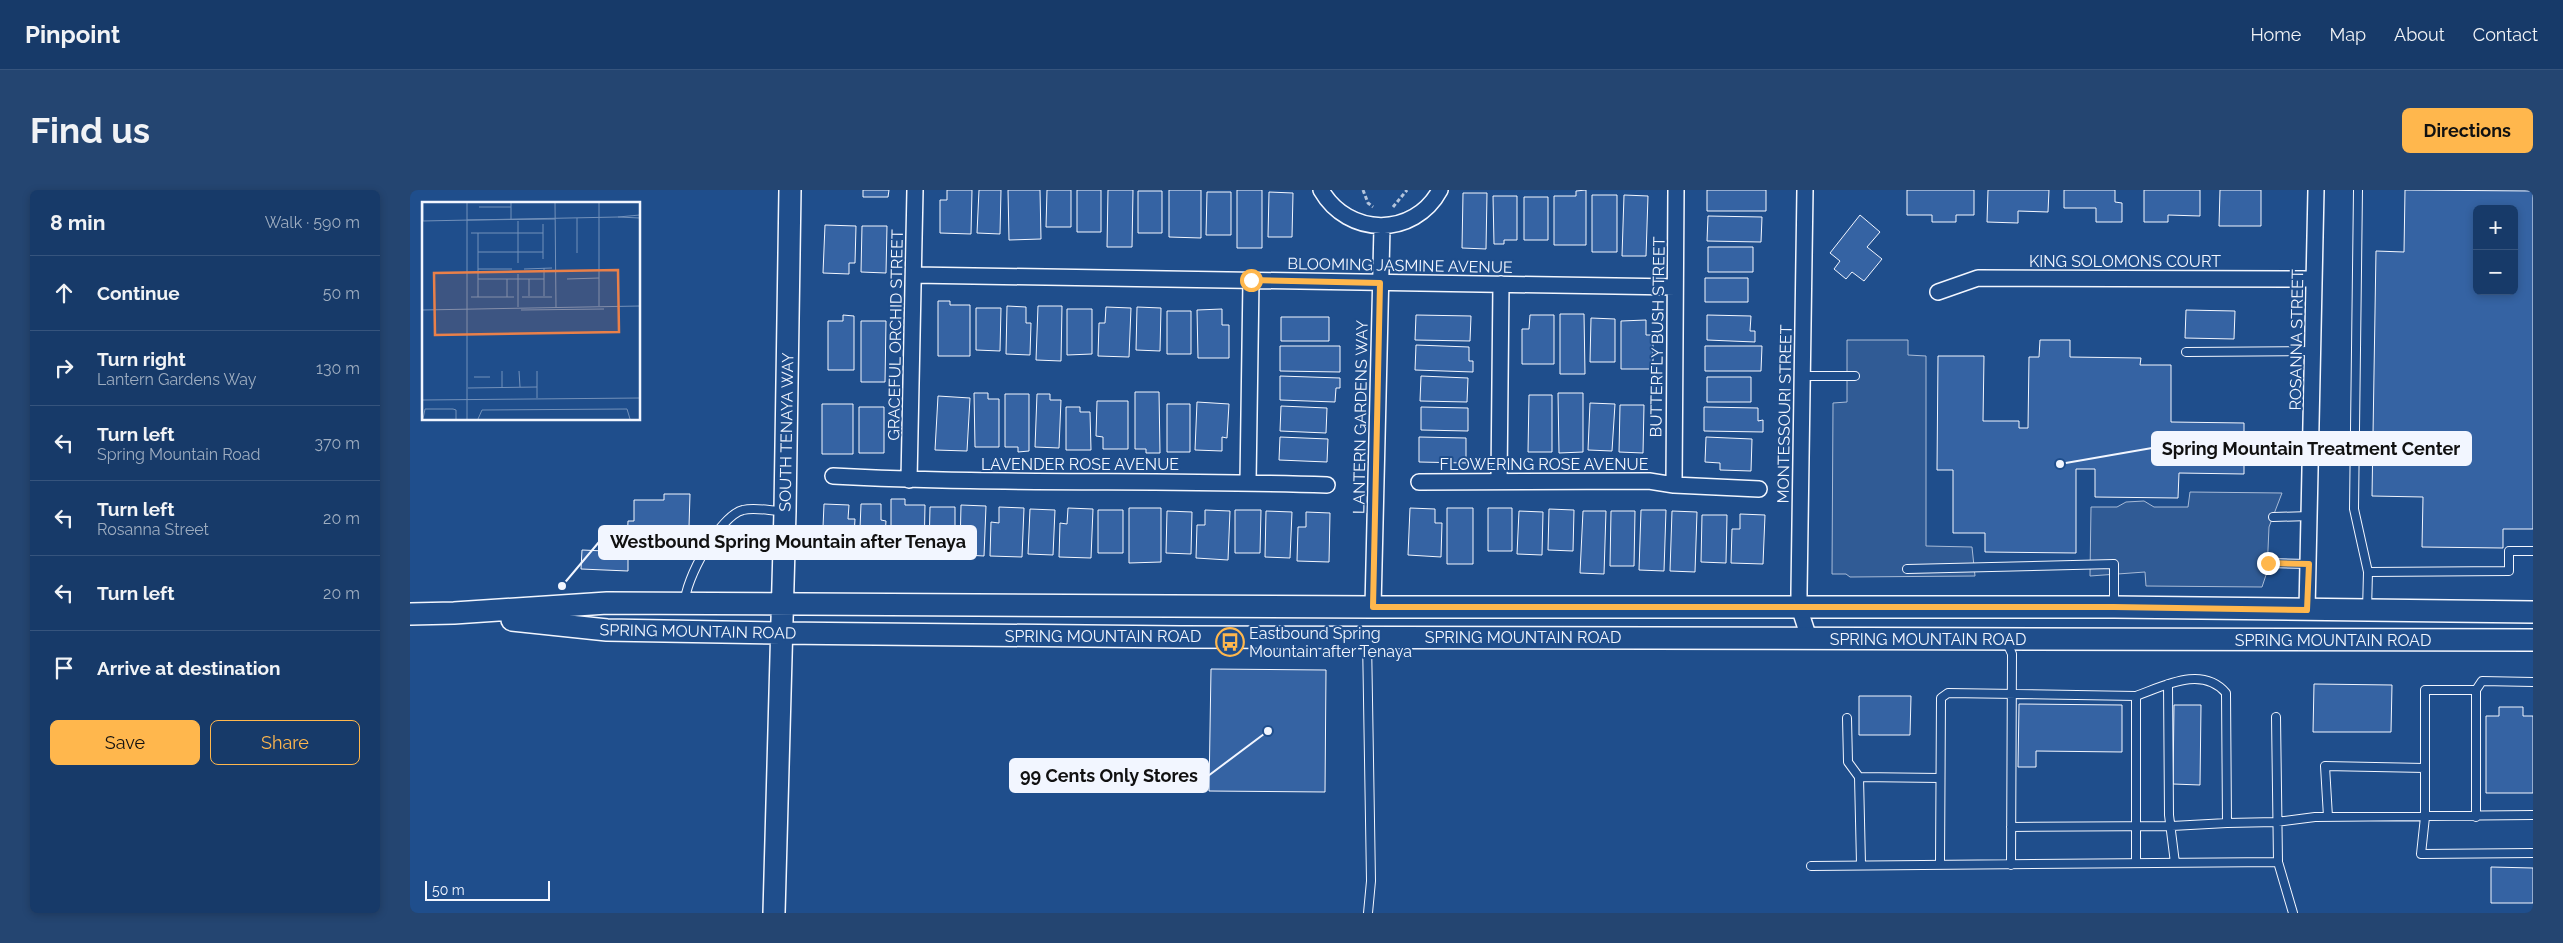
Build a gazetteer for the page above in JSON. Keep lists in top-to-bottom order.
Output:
{
  "streets": {
    "main road": ["SOUTH TENAYA WAY", "SPRING MOUNTAIN ROAD"],
    "street": [
      "KING SOLOMONS COURT",
      "BLOOMING JASMINE AVENUE",
      "GRACEFUL ORCHID STREET",
      "BUTTERFLY BUSH STREET",
      "ROSANNA STREET",
      "MONTESSOURI STREET",
      "LANTERN GARDENS WAY",
      "LAVENDER ROSE AVENUE",
      "FLOWERING ROSE AVENUE"
    ]
  },
  "crossings": [
    ["KING SOLOMONS COURT", "ROSANNA STREET"],
    ["BLOOMING JASMINE AVENUE", "GRACEFUL ORCHID STREET"],
    ["BLOOMING JASMINE AVENUE", "BUTTERFLY BUSH STREET"],
    ["BLOOMING JASMINE AVENUE", "LANTERN GARDENS WAY"],
    ["GRACEFUL ORCHID STREET", "LAVENDER ROSE AVENUE"],
    ["BUTTERFLY BUSH STREET", "FLOWERING ROSE AVENUE"],
    ["ROSANNA STREET", "SPRING MOUNTAIN ROAD"],
    ["MONTESSOURI STREET", "SPRING MOUNTAIN ROAD"],
    ["LANTERN GARDENS WAY", "SPRING MOUNTAIN ROAD"],
    ["SOUTH TENAYA WAY", "SPRING MOUNTAIN ROAD"]
  ],
  "places": {
    "other": ["Spring Mountain Treatment Center", "Westbound Spring Mountain after Tenaya", "99 Cents Only Stores"],
    "bus stop": ["Eastbound Spring Mountain after Tenaya"]
  },
  "scale_bar": "50 m",
  "page": {
    "header": "Pinpoint",
    "nav": [
      "Home",
      "Map",
      "About",
      "Contact"
    ],
    "buttons": [
      "Directions",
      ["Save", "Share"]
    ],
    "title": "Find us",
    "heading": ["8 min", "Walk · 590 m"],
    "map_buttons": ["+", "−"],
    "list": [
      ["Continue", "50 m"],
      ["Turn right", "Lantern Gardens Way", "130 m"],
      ["Turn left", "Spring Mountain Road", "370 m"],
      ["Turn left", "Rosanna Street", "20 m"],
      ["Turn left", "20 m"],
      "Arrive at destination"
    ],
    "scale": "50 m"
  }
}
